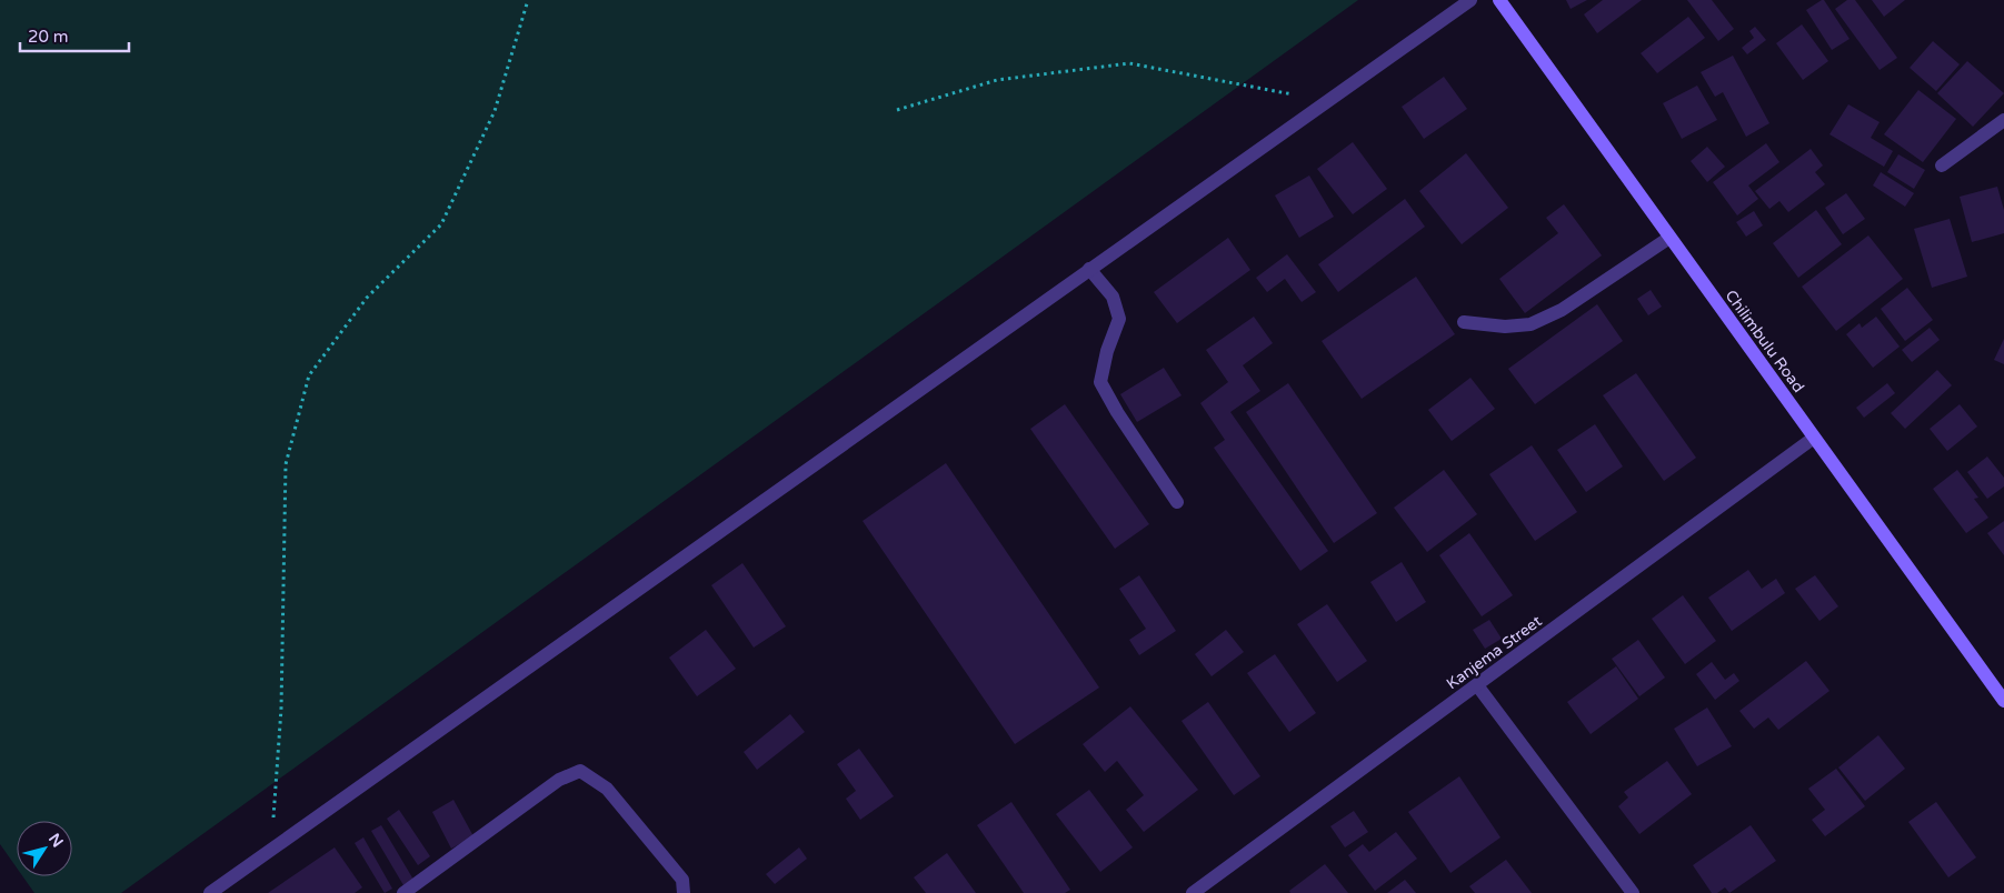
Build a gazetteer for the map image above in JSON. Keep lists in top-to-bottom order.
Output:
{
  "streets": {
    "main road": ["Chilimbulu Road"],
    "street": ["Kanjema Street"]
  },
  "crossings": [
    ["Chilimbulu Road", "Kanjema Street"]
  ],
  "scale_bar": "20 m",
  "north": "top right"
}
